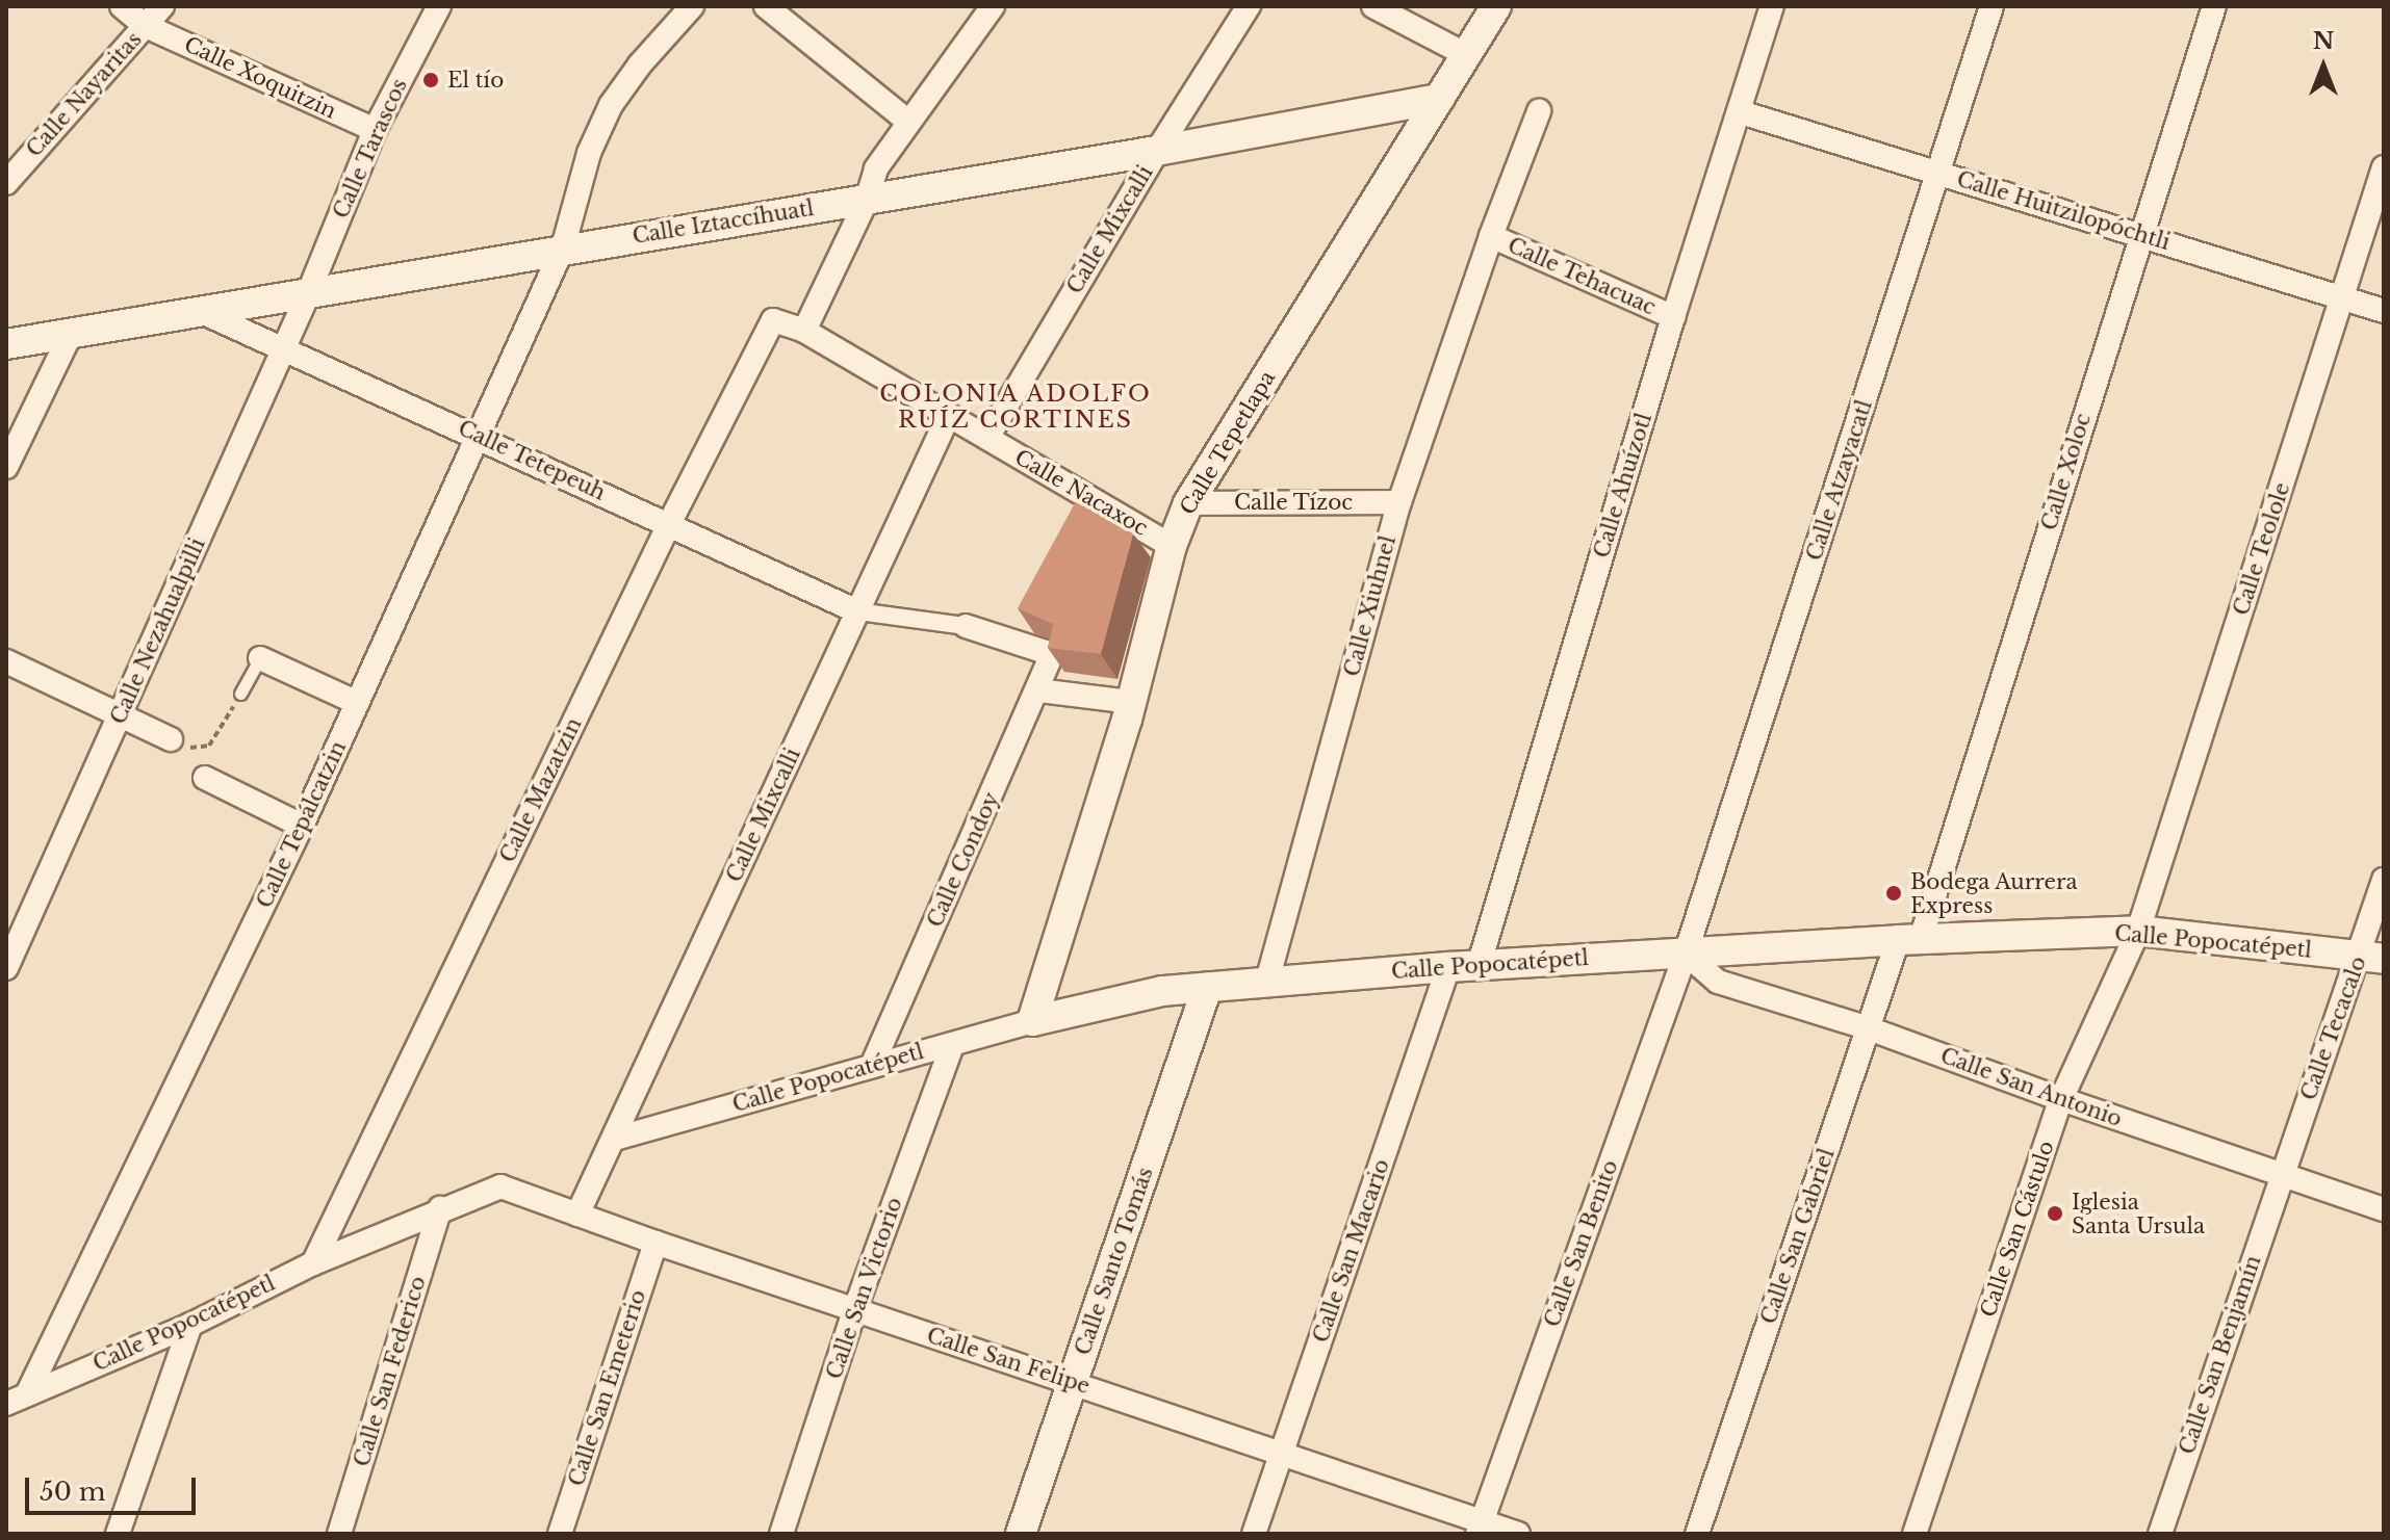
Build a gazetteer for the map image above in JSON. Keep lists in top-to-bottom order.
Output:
{
  "streets": {
    "street": [
      "Calle Xoquitzin",
      "Calle Nayaritas",
      "Calle Tarascos",
      "Calle Huitzilopóchtli",
      "Calle Iztaccíhuatl",
      "Calle Mixcalli",
      "Calle Tehacuac",
      "Calle Tepetlapa",
      "Calle Tetepeuh",
      "Calle Xoloc",
      "Calle Atzayacatl",
      "Calle Ahuízotl",
      "Calle Nacaxoc",
      "Calle Tízoc",
      "Calle Teolole",
      "Calle Xiuhnel",
      "Calle Nezahualpilli",
      "Calle Mazatzin",
      "Calle Tepálcatzin",
      "Calle Condoy",
      "Calle Popocatépetl",
      "Calle Tecacalo",
      "Calle San Antonio",
      "Calle San Cástulo",
      "Calle San Gabriel",
      "Calle San Benito",
      "Calle San Macario",
      "Calle Santo Tomás",
      "Calle San Victorio",
      "Calle San Benjamín",
      "Calle San Felipe",
      "Calle San Federico",
      "Calle San Emeterio"
    ]
  },
  "crossings": [
    ["Calle Xoquitzin", "Calle Nayaritas"],
    ["Calle Xoquitzin", "Calle Tarascos"],
    ["Calle Tarascos", "Calle Iztaccíhuatl"],
    ["Calle Tarascos", "Calle Nezahualpilli"],
    ["Calle Huitzilopóchtli", "Calle Xoloc"],
    ["Calle Huitzilopóchtli", "Calle Atzayacatl"],
    ["Calle Huitzilopóchtli", "Calle Ahuízotl"],
    ["Calle Huitzilopóchtli", "Calle Teolole"],
    ["Calle Iztaccíhuatl", "Calle Mixcalli"],
    ["Calle Iztaccíhuatl", "Calle Tepetlapa"],
    ["Calle Iztaccíhuatl", "Calle Tetepeuh"],
    ["Calle Iztaccíhuatl", "Calle Nezahualpilli"],
    ["Calle Iztaccíhuatl", "Calle Tepálcatzin"],
    ["Calle Mixcalli", "Calle Tetepeuh"],
    ["Calle Mixcalli", "Calle Nacaxoc"],
    ["Calle Mixcalli", "Calle Popocatépetl"],
    ["Calle Mixcalli", "Calle San Felipe"],
    ["Calle Tehacuac", "Calle Ahuízotl"],
    ["Calle Tehacuac", "Calle Xiuhnel"],
    ["Calle Tepetlapa", "Calle Nacaxoc"],
    ["Calle Tepetlapa", "Calle Tízoc"],
    ["Calle Tepetlapa", "Calle Popocatépetl"],
    ["Calle Tetepeuh", "Calle Nezahualpilli"],
    ["Calle Tetepeuh", "Calle Mazatzin"],
    ["Calle Tetepeuh", "Calle Tepálcatzin"],
    ["Calle Xoloc", "Calle Popocatépetl"],
    ["Calle Xoloc", "Calle San Gabriel"],
    ["Calle Atzayacatl", "Calle Popocatépetl"],
    ["Calle Atzayacatl", "Calle San Antonio"],
    ["Calle Atzayacatl", "Calle San Benito"],
    ["Calle Ahuízotl", "Calle Popocatépetl"],
    ["Calle Nacaxoc", "Calle Mazatzin"],
    ["Calle Tízoc", "Calle Xiuhnel"],
    ["Calle Teolole", "Calle Popocatépetl"],
    ["Calle Teolole", "Calle San Cástulo"],
    ["Calle Xiuhnel", "Calle Popocatépetl"],
    ["Calle Mazatzin", "Calle Popocatépetl"],
    ["Calle Tepálcatzin", "Calle Popocatépetl"],
    ["Calle Condoy", "Calle Popocatépetl"],
    ["Calle Popocatépetl", "Calle Tecacalo"],
    ["Calle Popocatépetl", "Calle San Antonio"],
    ["Calle Popocatépetl", "Calle San Cástulo"],
    ["Calle Popocatépetl", "Calle San Gabriel"],
    ["Calle Popocatépetl", "Calle San Benito"],
    ["Calle Popocatépetl", "Calle San Macario"],
    ["Calle Popocatépetl", "Calle Santo Tomás"],
    ["Calle Popocatépetl", "Calle San Victorio"],
    ["Calle Popocatépetl", "Calle San Felipe"],
    ["Calle Popocatépetl", "Calle San Federico"],
    ["Calle Tecacalo", "Calle San Antonio"],
    ["Calle Tecacalo", "Calle San Benjamín"],
    ["Calle San Antonio", "Calle San Cástulo"],
    ["Calle San Antonio", "Calle San Gabriel"],
    ["Calle San Antonio", "Calle San Benito"],
    ["Calle San Antonio", "Calle San Benjamín"],
    ["Calle San Benito", "Calle San Felipe"],
    ["Calle San Macario", "Calle San Felipe"],
    ["Calle Santo Tomás", "Calle San Felipe"],
    ["Calle San Victorio", "Calle San Felipe"],
    ["Calle San Felipe", "Calle San Emeterio"]
  ],
  "districts": ["COLONIA ADOLFO RUÍZ CORTINES"],
  "places": ["El tío", "Bodega Aurrera Express", "Iglesia Santa Ursula"],
  "scale_bar": "50 m",
  "north": "top"
}
